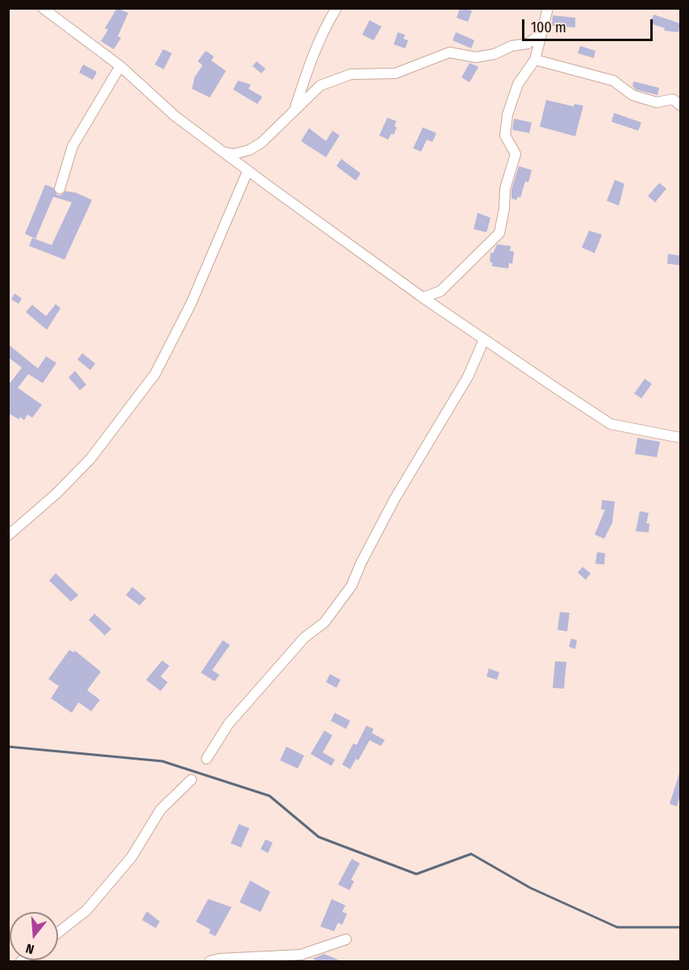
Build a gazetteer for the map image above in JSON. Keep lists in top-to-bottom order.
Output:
{
  "scale_bar": "100 m",
  "north": "bottom"
}
